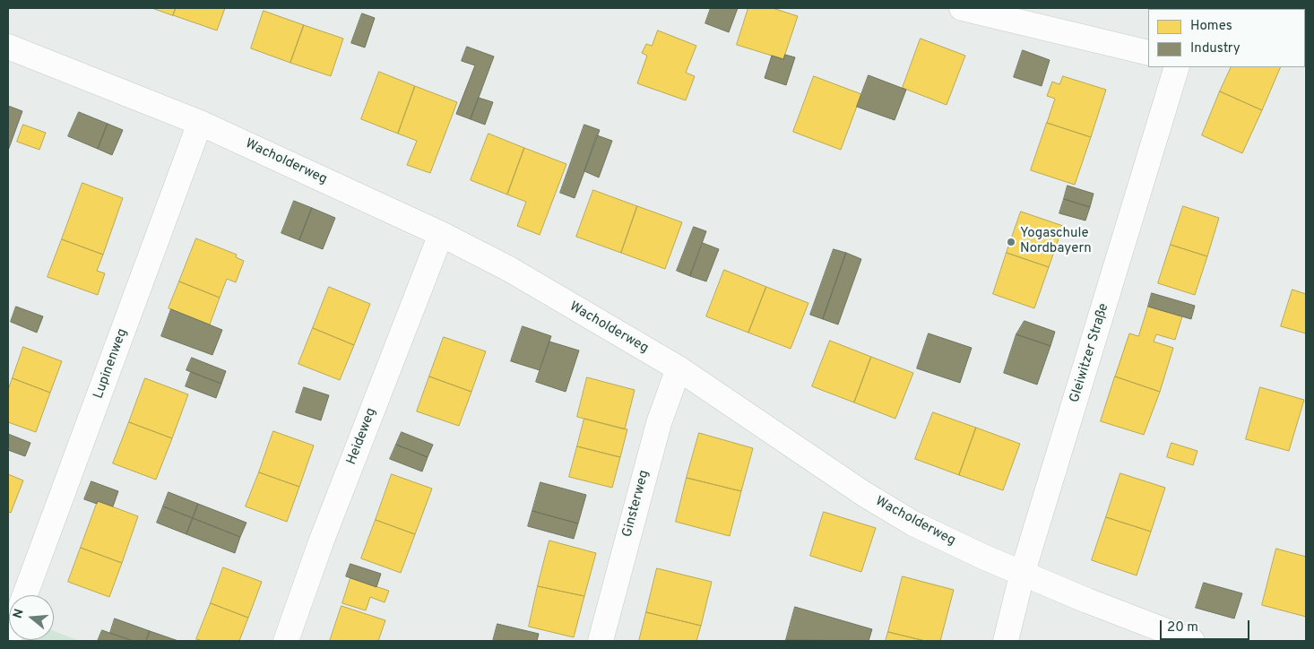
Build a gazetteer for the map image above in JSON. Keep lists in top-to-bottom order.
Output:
{
  "streets": {
    "street": [
      "Wacholderweg",
      "Gleiwitzer Straße",
      "Lupinenweg",
      "Heideweg",
      "Ginsterweg"
    ]
  },
  "crossings": [
    ["Wacholderweg", "Gleiwitzer Straße"],
    ["Wacholderweg", "Lupinenweg"],
    ["Wacholderweg", "Heideweg"],
    ["Wacholderweg", "Ginsterweg"]
  ],
  "places": ["Yogaschule Nordbayern"],
  "legend": ["Homes", "Industry"],
  "scale_bar": "20 m",
  "north": "left"
}
